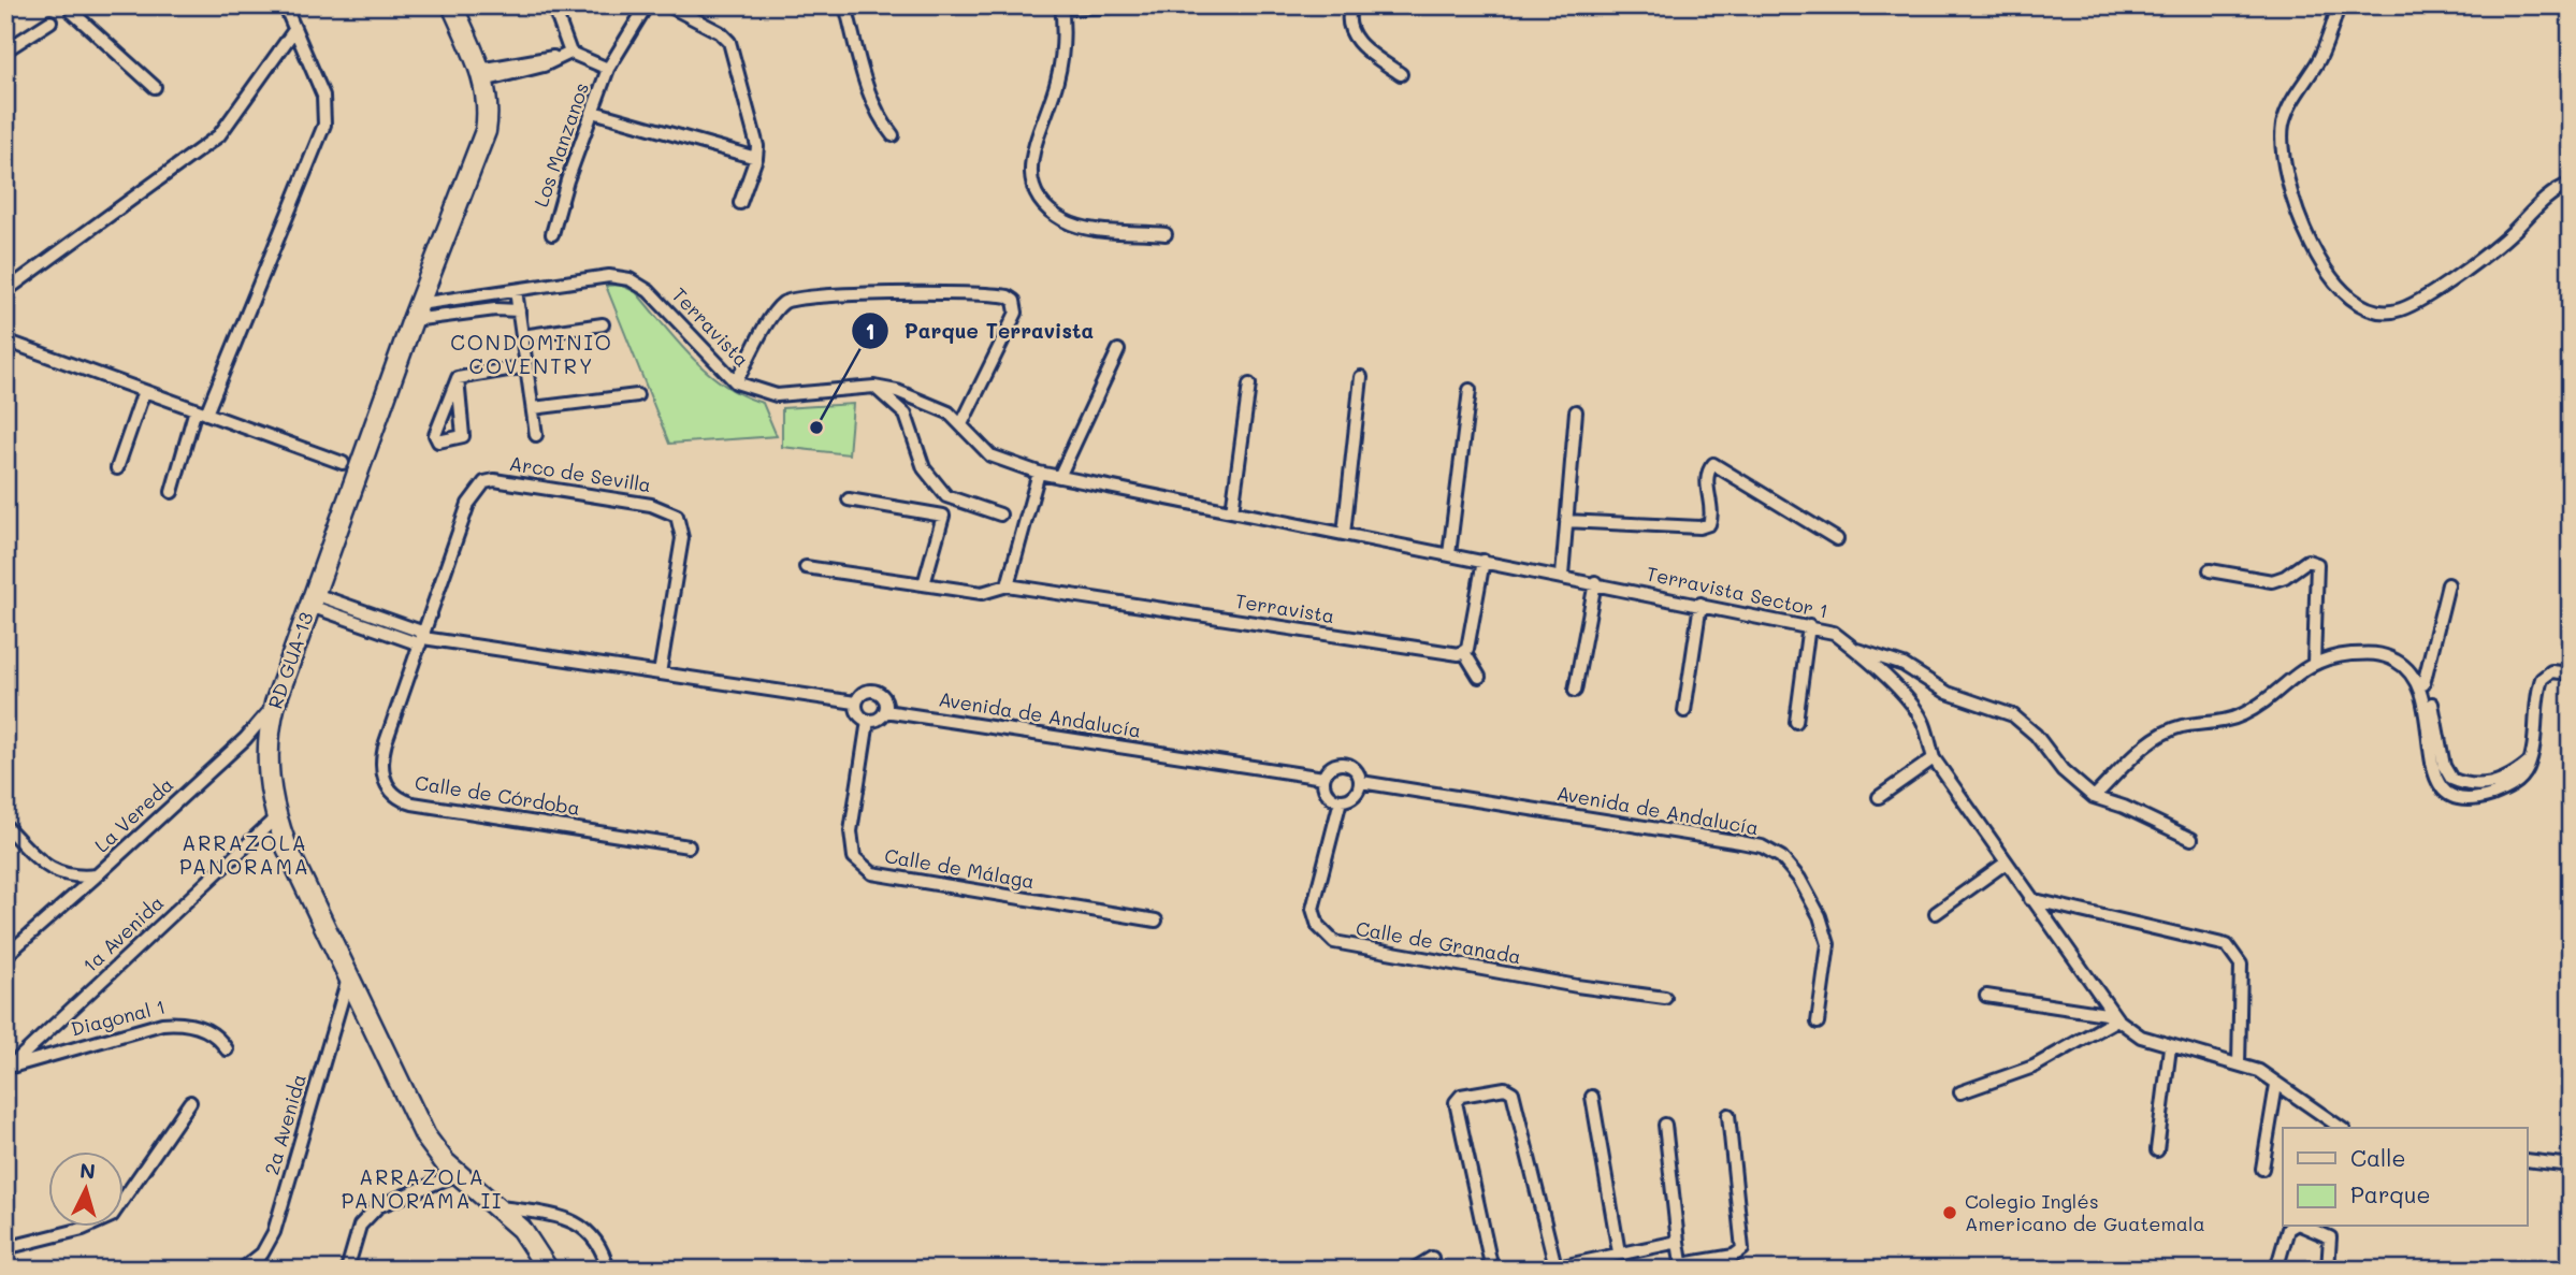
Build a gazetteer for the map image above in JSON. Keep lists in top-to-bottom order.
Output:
{
  "streets": {
    "main road": ["RD GUA-13"],
    "street": [
      "Los Manzanos",
      "Terravista",
      "Arco de Sevilla",
      "Terravista Sector 1",
      "Avenida de Andalucía",
      "Calle de Córdoba",
      "La Vereda",
      "Calle de Málaga",
      "1a Avenida",
      "Calle de Granada",
      "Diagonal 1",
      "2a Avenida"
    ]
  },
  "crossings": [
    ["Los Manzanos", "RD GUA-13"],
    ["Terravista", "Terravista Sector 1"],
    ["Terravista", "RD GUA-13"],
    ["Arco de Sevilla", "Calle de Córdoba"],
    ["RD GUA-13", "La Vereda"],
    ["RD GUA-13", "1a Avenida"],
    ["RD GUA-13", "2a Avenida"],
    ["Avenida de Andalucía", "Calle de Málaga"],
    ["Avenida de Andalucía", "Calle de Granada"],
    ["1a Avenida", "Diagonal 1"]
  ],
  "districts": ["CONDOMINIO COVENTRY", "ARRAZOLA PANORAMA", "ARRAZOLA PANORAMA II"],
  "places": ["Parque Terravista", "Colegio Inglés Americano de Guatemala"],
  "legend": ["Calle", "Parque"],
  "north": "top"
}
